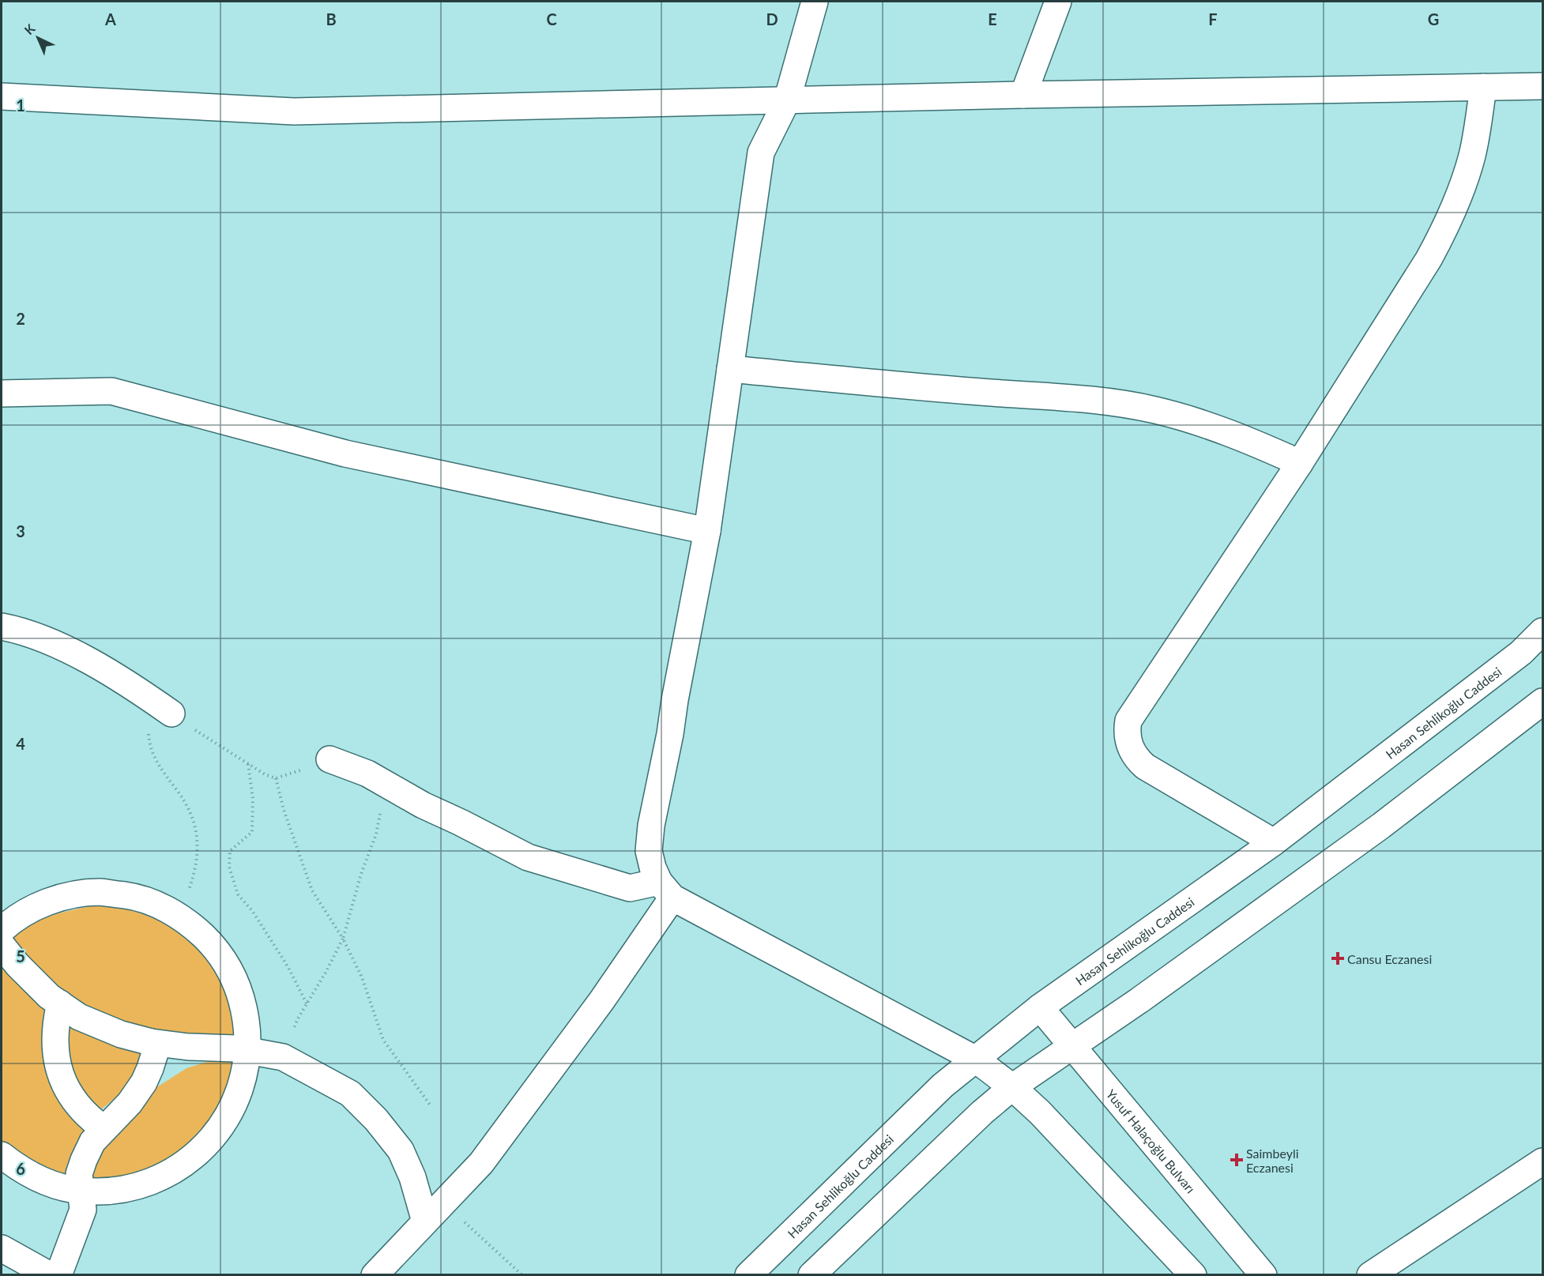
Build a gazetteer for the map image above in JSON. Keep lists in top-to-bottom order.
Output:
{
  "streets": {
    "street": ["Hasan Sehlikoğlu Caddesi", "Yusuf Halaçoğlu Bulvarı"]
  },
  "crossings": [
    ["Hasan Sehlikoğlu Caddesi", "Yusuf Halaçoğlu Bulvarı"]
  ],
  "places": {
    "health": ["Cansu Eczanesi", "Saimbeyli Eczanesi"]
  },
  "north": "top left",
  "grid": {
    "columns": [
      "A",
      "B",
      "C",
      "D",
      "E",
      "F",
      "G"
    ],
    "rows": [
      "1",
      "2",
      "3",
      "4",
      "5",
      "6"
    ]
  }
}
